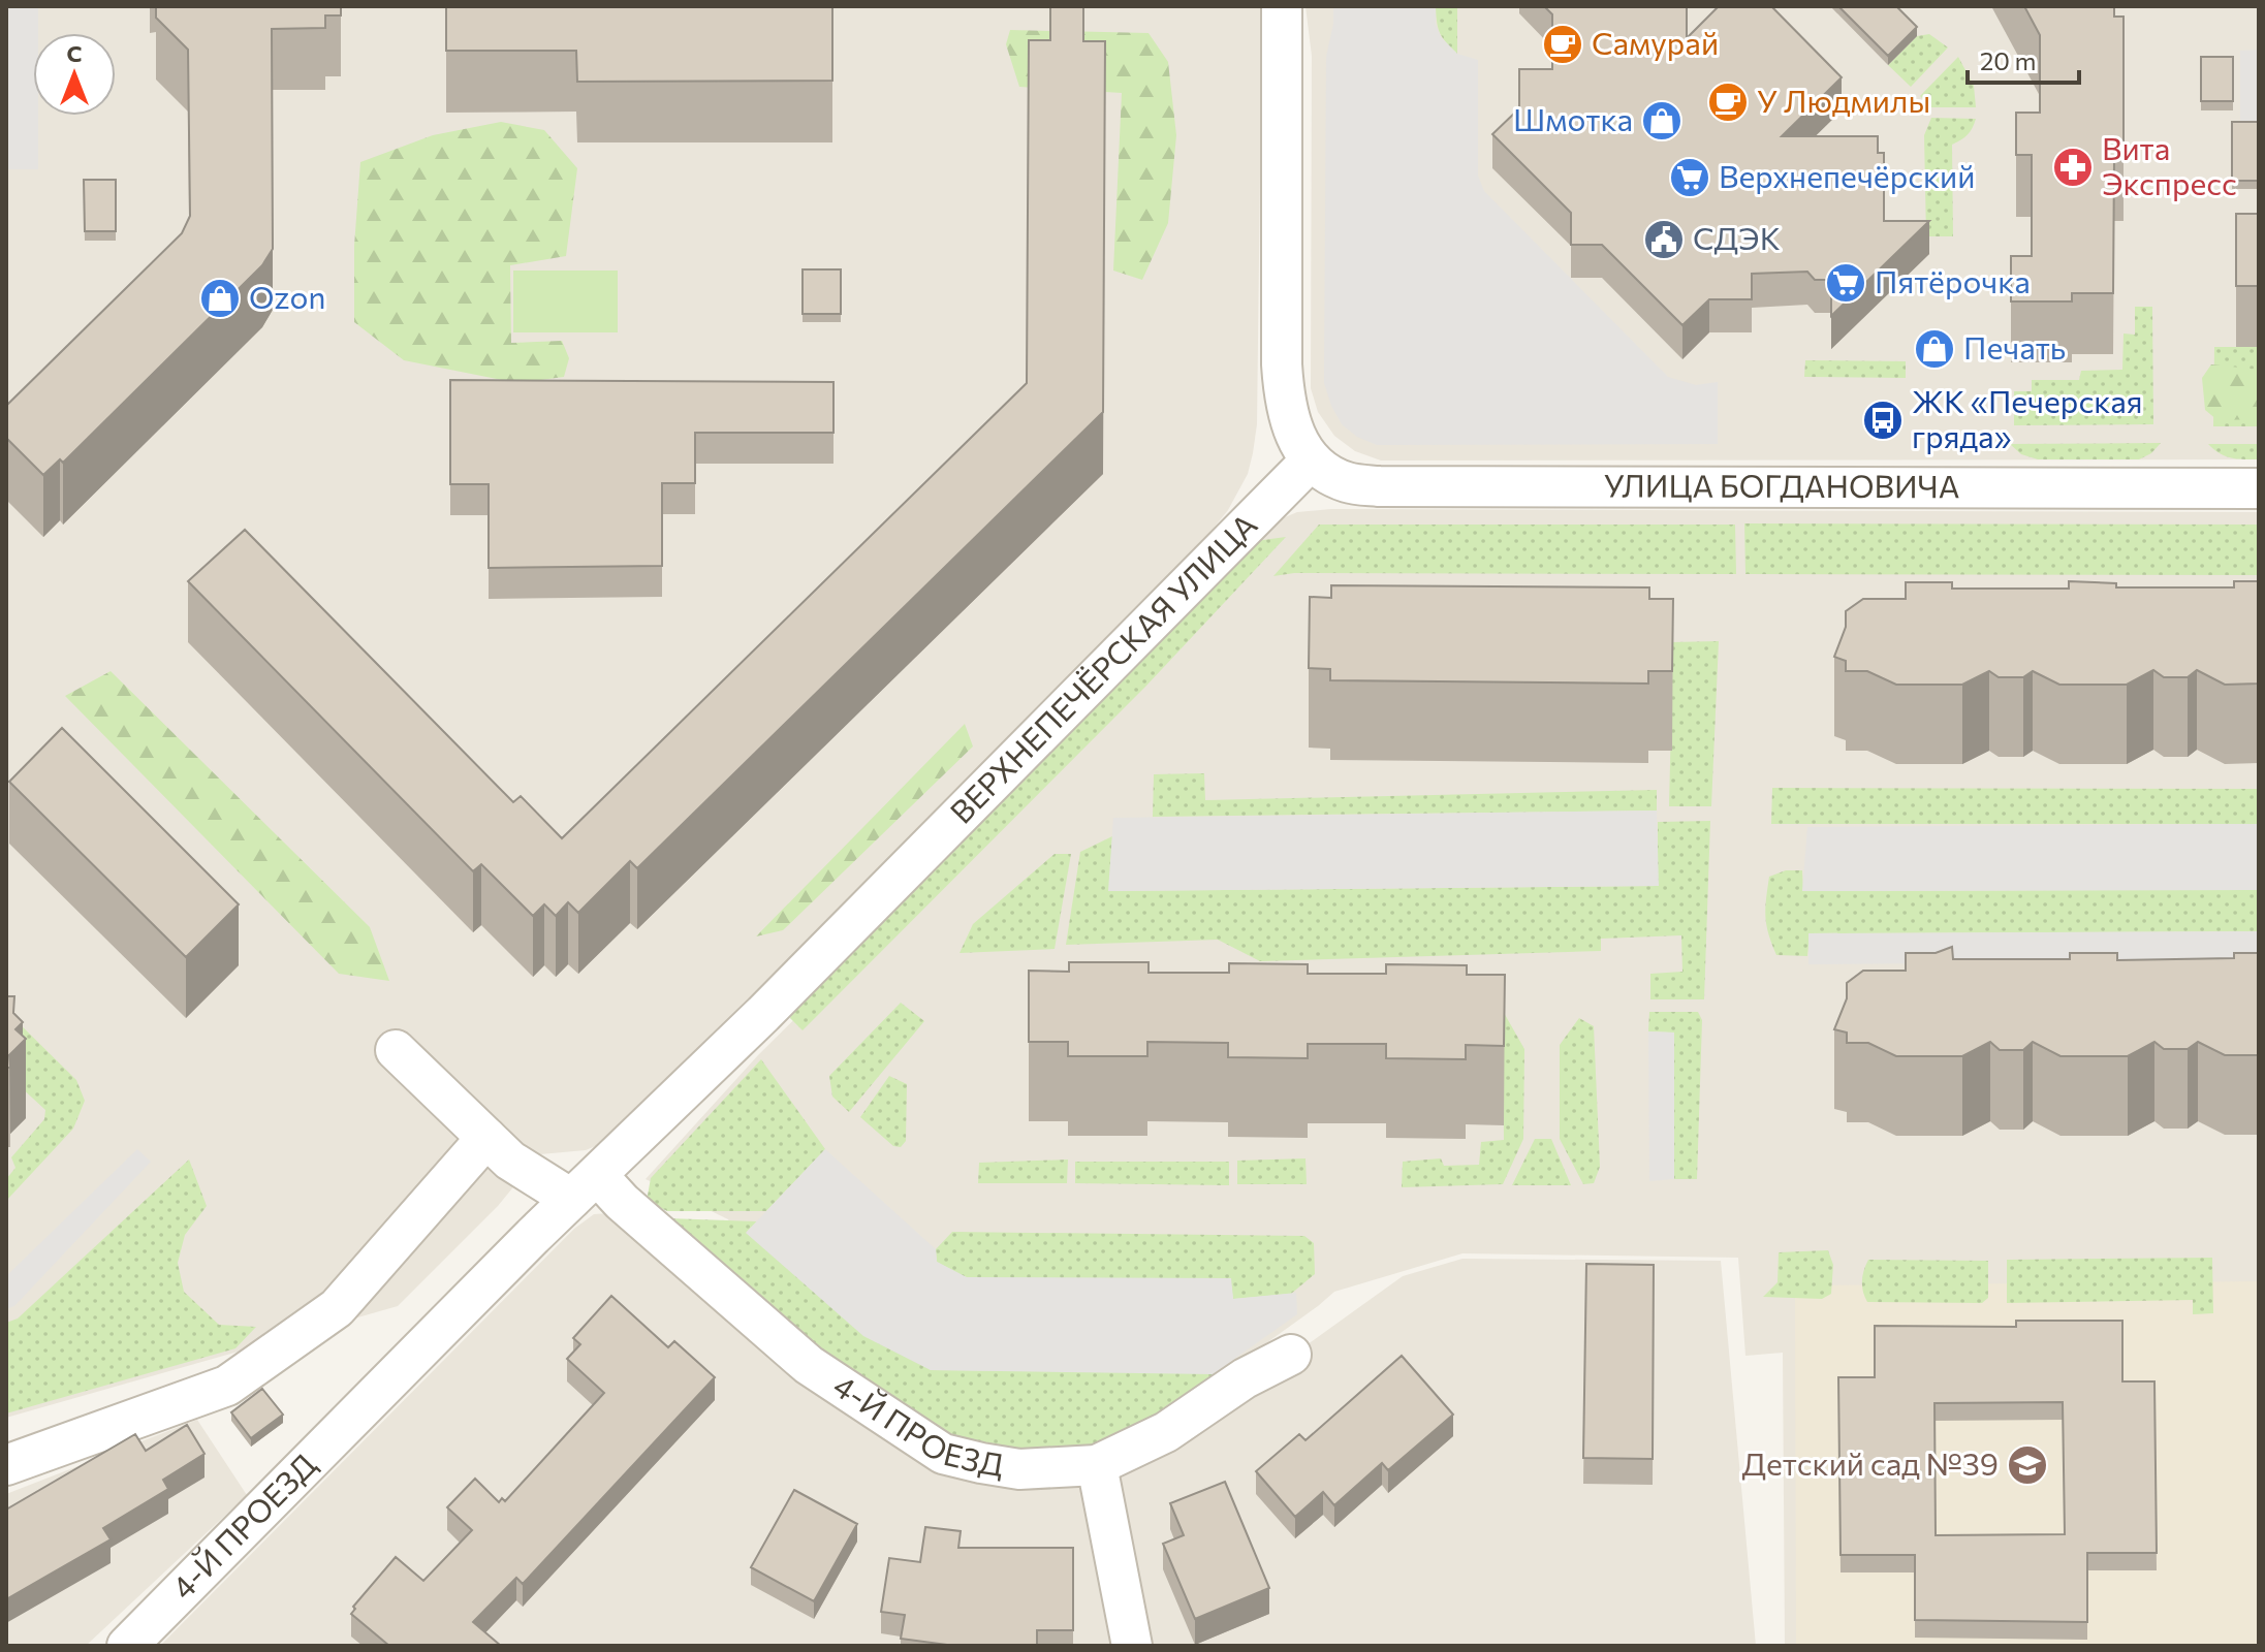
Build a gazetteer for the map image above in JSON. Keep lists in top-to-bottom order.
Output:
{
  "streets": {
    "street": ["УЛИЦА БОГДАНОВИЧА", "ВЕРХНЕПЕЧЁРСКАЯ УЛИЦА", "4-Й ПРОЕЗД"]
  },
  "crossings": [
    ["УЛИЦА БОГДАНОВИЧА", "ВЕРХНЕПЕЧЁРСКАЯ УЛИЦА"],
    ["ВЕРХНЕПЕЧЁРСКАЯ УЛИЦА", "4-Й ПРОЕЗД"]
  ],
  "places": {
    "cafe": ["Самурай", "У Людмилы"],
    "shop": ["Шмотка", "Ozon", "Печать"],
    "pharmacy": ["Вита Экспресс"],
    "supermarket": ["Верхнепечёрский", "Пятёрочка"],
    "public building": ["СДЭК"],
    "bus stop": ["ЖК «Печерская гряда»"],
    "school or university": ["Детский сад №39"]
  },
  "scale_bar": "20 m",
  "north": "top"
}
